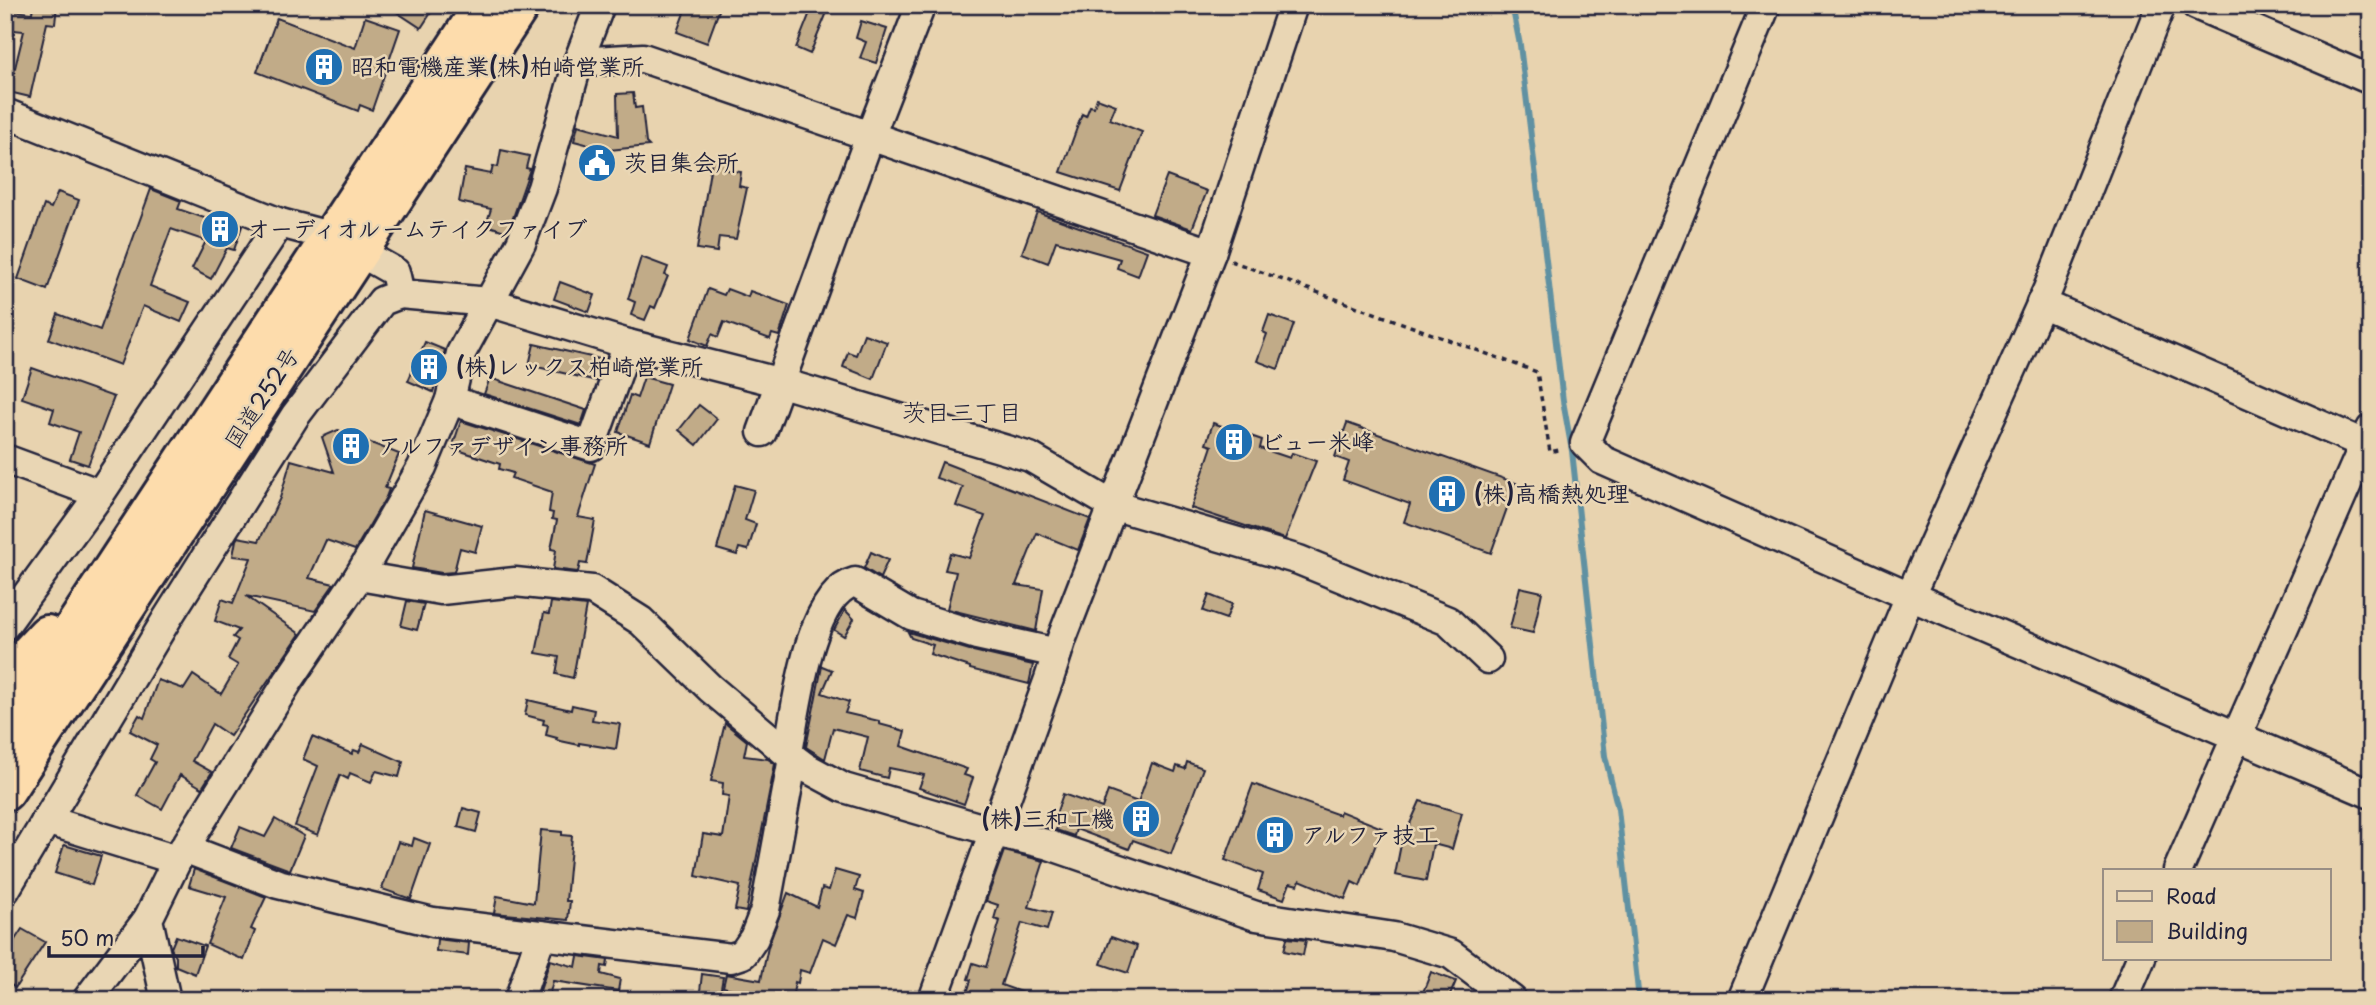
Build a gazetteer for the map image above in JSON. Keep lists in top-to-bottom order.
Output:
{
  "streets": {
    "highway": ["国道252号"]
  },
  "districts": ["茨目三丁目"],
  "places": {
    "building": [
      "昭和電機産業(株)柏崎営業所",
      "オーディオルームテイクファイブ",
      "(株)レックス柏崎営業所",
      "ビュー米峰",
      "アルファデザイン事務所",
      "(株)高橋熱処理",
      "(株)三和工機",
      "アルファ技工"
    ],
    "public building": ["茨目集会所"]
  },
  "legend": ["Road", "Building"],
  "scale_bar": "50 m"
}
